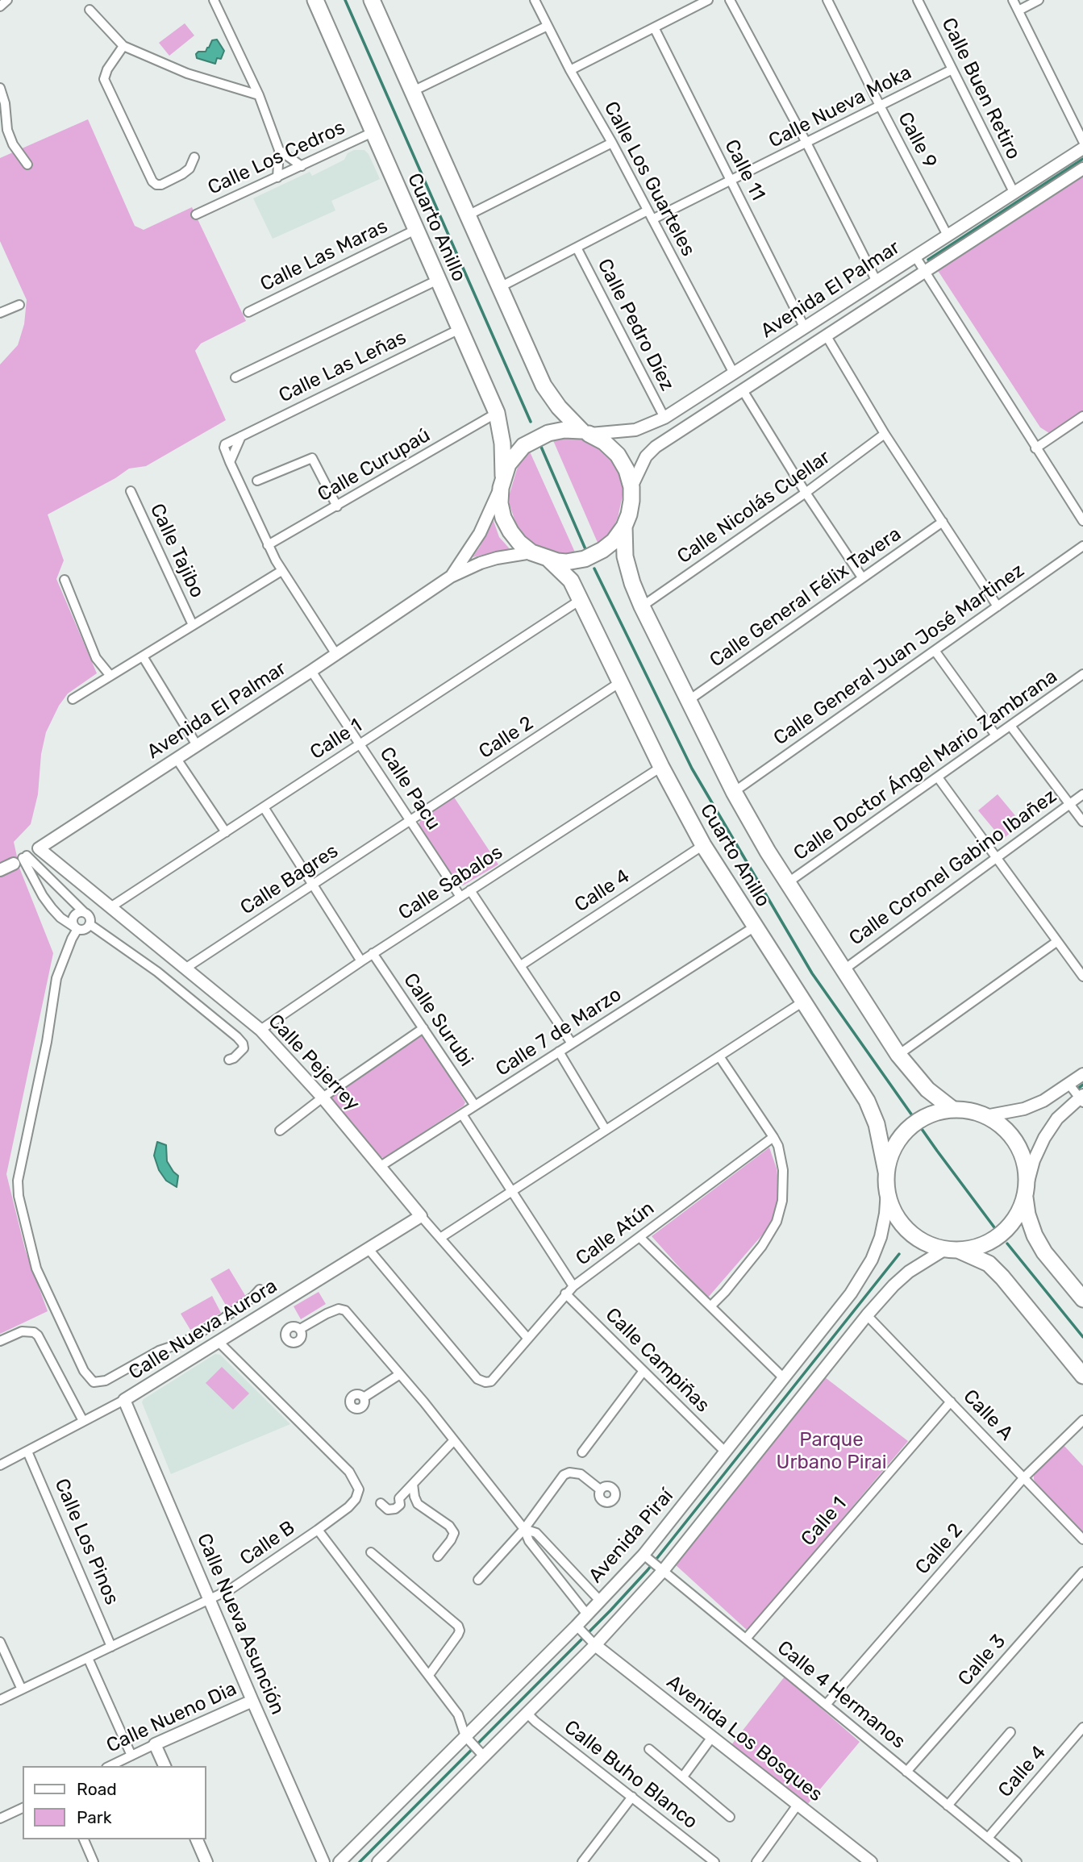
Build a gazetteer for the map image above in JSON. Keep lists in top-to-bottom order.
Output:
{
  "streets": {
    "highway": ["Cuarto Anillo"],
    "street": [
      "Calle Buen Retiro",
      "Calle Nueva Moka",
      "Calle 9",
      "Calle Los Cedros",
      "Calle 11",
      "Calle Los Guarteles",
      "Calle Las Maras",
      "Avenida El Palmar",
      "Calle Pedro Díez",
      "Calle Las Leñas",
      "Calle Curupaú",
      "Calle Nicolás Cuellar",
      "Calle Tajibo",
      "Calle General Félix Tavera",
      "Calle General Juan José Martinez",
      "Calle 2",
      "Calle 1",
      "Calle Doctor Ángel Mario Zambrana",
      "Calle Pacu",
      "Calle Coronel Gabino Ibañez",
      "Calle Bagres",
      "Calle Sabalos",
      "Calle 4",
      "Calle Surubi",
      "Calle 7 de Marzo",
      "Calle Pejerrey",
      "Calle Atún",
      "Calle Nueva Aurora",
      "Calle Campiñas",
      "Calle A",
      "Avenida Piraí",
      "Calle Los Pinos",
      "Calle B",
      "Calle Nueva Asunción",
      "Calle 3",
      "Calle 4 Hermanos",
      "Calle Nueno Dia",
      "Avenida Los Bosques",
      "Calle Buho Blanco"
    ]
  },
  "crossings": [
    ["Calle Buen Retiro", "Calle Nueva Moka"],
    ["Calle Buen Retiro", "Avenida El Palmar"],
    ["Calle Nueva Moka", "Calle 9"],
    ["Calle Nueva Moka", "Calle 11"],
    ["Calle Nueva Moka", "Calle Los Guarteles"],
    ["Calle 9", "Avenida El Palmar"],
    ["Calle Los Cedros", "Cuarto Anillo"],
    ["Calle 11", "Avenida El Palmar"],
    ["Calle Los Guarteles", "Avenida El Palmar"],
    ["Cuarto Anillo", "Calle Las Maras"],
    ["Cuarto Anillo", "Avenida El Palmar"],
    ["Cuarto Anillo", "Calle Las Leñas"],
    ["Cuarto Anillo", "Calle Curupaú"],
    ["Cuarto Anillo", "Calle Nicolás Cuellar"],
    ["Cuarto Anillo", "Calle General Félix Tavera"],
    ["Cuarto Anillo", "Calle General Juan José Martinez"],
    ["Cuarto Anillo", "Calle 2"],
    ["Cuarto Anillo", "Calle 1"],
    ["Cuarto Anillo", "Calle Doctor Ángel Mario Zambrana"],
    ["Cuarto Anillo", "Calle Coronel Gabino Ibañez"],
    ["Cuarto Anillo", "Calle Sabalos"],
    ["Cuarto Anillo", "Calle 4"],
    ["Cuarto Anillo", "Calle 7 de Marzo"],
    ["Cuarto Anillo", "Avenida Piraí"],
    ["Avenida El Palmar", "Calle Pedro Díez"],
    ["Avenida El Palmar", "Calle Las Leñas"],
    ["Avenida El Palmar", "Calle Pacu"],
    ["Avenida El Palmar", "Calle Pejerrey"],
    ["Calle Las Leñas", "Calle Curupaú"],
    ["Calle 2", "Calle Pacu"],
    ["Calle 2", "Calle Bagres"],
    ["Calle 2", "Calle A"],
    ["Calle 2", "Calle 4 Hermanos"],
    ["Calle 1", "Calle Pacu"],
    ["Calle 1", "Calle Pejerrey"],
    ["Calle 1", "Calle A"],
    ["Calle 1", "Calle 4 Hermanos"],
    ["Calle Pacu", "Calle Bagres"],
    ["Calle Pacu", "Calle Sabalos"],
    ["Calle Bagres", "Calle Pejerrey"],
    ["Calle Sabalos", "Calle Surubi"],
    ["Calle Sabalos", "Calle Pejerrey"],
    ["Calle 4", "Calle 4 Hermanos"],
    ["Calle Surubi", "Calle 7 de Marzo"],
    ["Calle 7 de Marzo", "Calle Pejerrey"],
    ["Calle Pejerrey", "Calle Atún"],
    ["Calle Pejerrey", "Calle Nueva Aurora"],
    ["Calle Atún", "Calle Nueva Aurora"],
    ["Calle Atún", "Calle Campiñas"],
    ["Calle Nueva Aurora", "Calle Los Pinos"],
    ["Calle Nueva Aurora", "Calle B"],
    ["Calle Nueva Aurora", "Calle Nueva Asunción"],
    ["Calle Campiñas", "Avenida Piraí"],
    ["Avenida Piraí", "Calle 4 Hermanos"],
    ["Calle Los Pinos", "Calle B"],
    ["Calle B", "Calle Nueva Asunción"],
    ["Calle Nueva Asunción", "Calle Nueno Dia"],
    ["Calle 3", "Calle 4 Hermanos"]
  ],
  "parks": ["Parque Urbano Pirai"],
  "legend": ["Road", "Park"]
}
